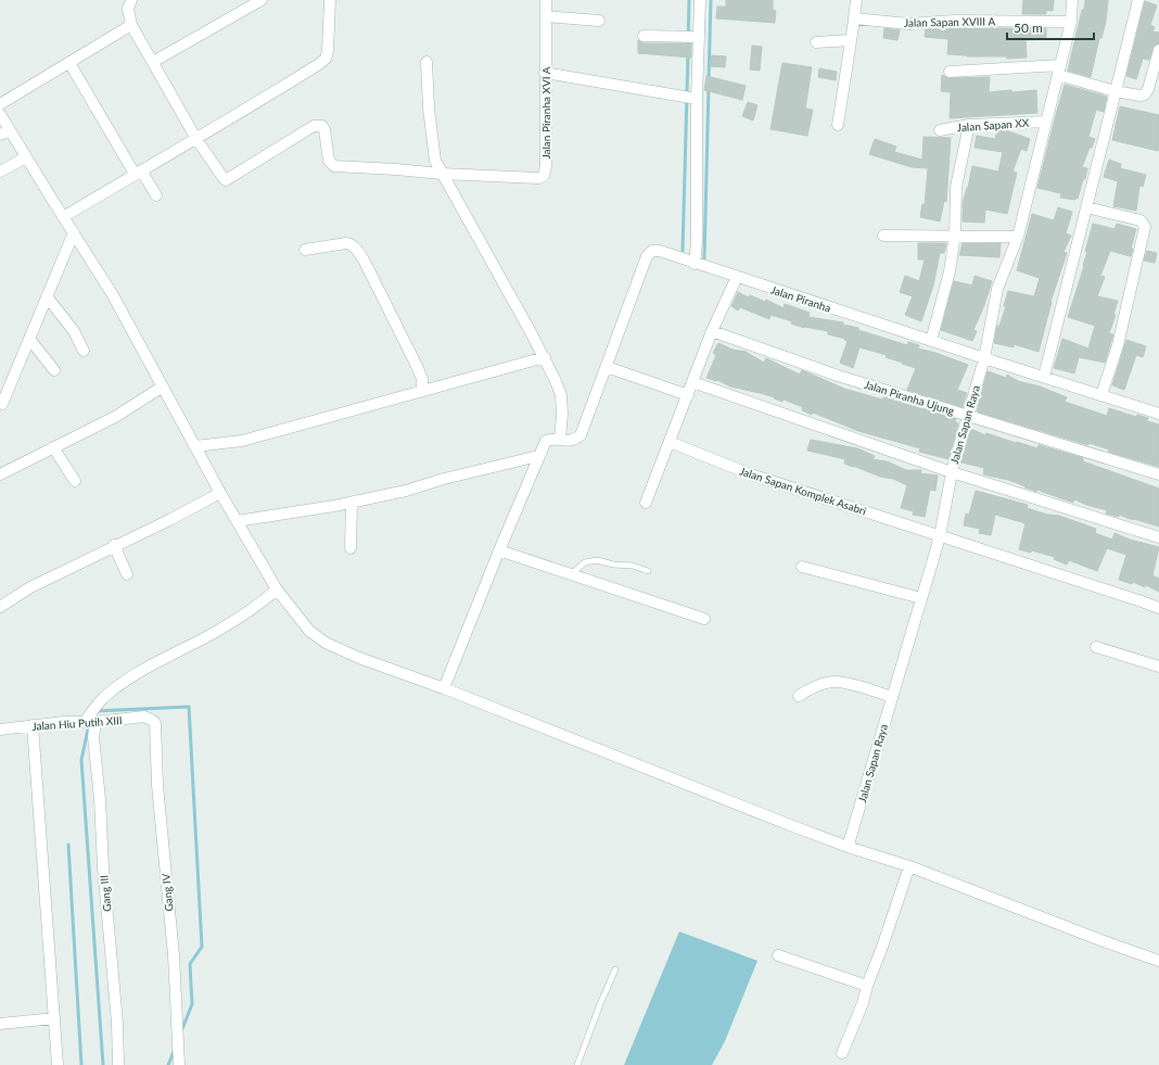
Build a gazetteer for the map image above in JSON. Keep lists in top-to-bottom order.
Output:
{
  "streets": {
    "street": [
      "Jalan Sapan XVIII A",
      "Jalan Piranha XVI A",
      "Jalan Sapan XX",
      "Jalan Piranha",
      "Jalan Piranha Ujung",
      "Jalan Sapan Raya",
      "Jalan Sapan Komplek Asabri",
      "Jalan Hiu Putih XIII",
      "Gang IV",
      "Gang III"
    ]
  },
  "crossings": [
    ["Jalan Sapan XVIII A", "Jalan Sapan Raya"],
    ["Jalan Sapan XX", "Jalan Sapan Raya"],
    ["Jalan Piranha", "Jalan Sapan Raya"],
    ["Jalan Piranha Ujung", "Jalan Sapan Raya"],
    ["Jalan Sapan Raya", "Jalan Sapan Komplek Asabri"],
    ["Jalan Hiu Putih XIII", "Gang IV"],
    ["Jalan Hiu Putih XIII", "Gang III"]
  ],
  "scale_bar": "50 m"
}
